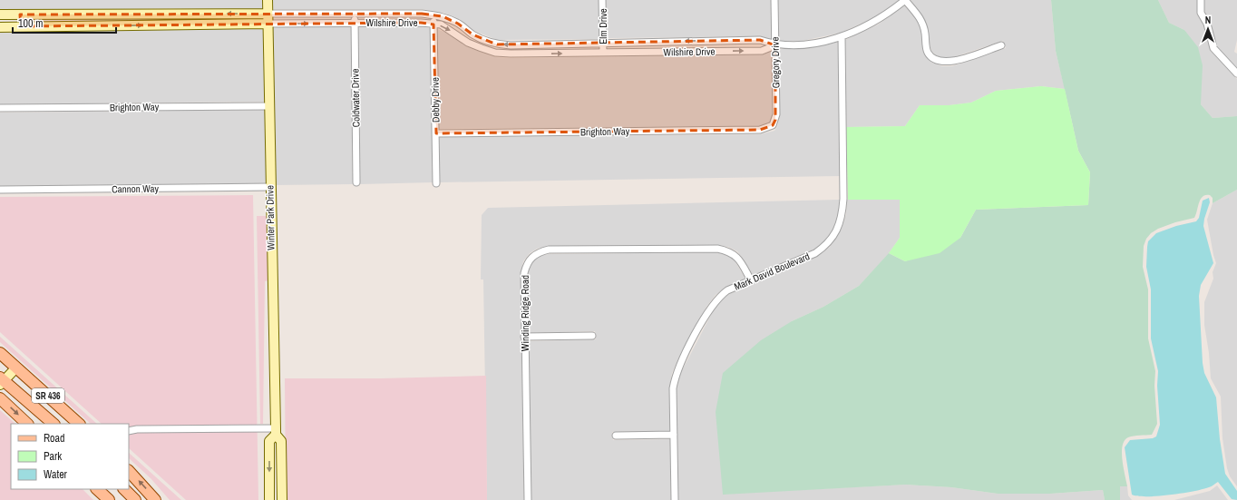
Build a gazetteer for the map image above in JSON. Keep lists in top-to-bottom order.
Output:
{
  "streets": {
    "main road": ["SR 436"],
    "street": [
      "Wilshire Drive",
      "Elm Drive",
      "Gregory Drive",
      "Coldwater Drive",
      "Debby Drive",
      "Brighton Way",
      "Cannon Way",
      "Winter Park Drive",
      "Mark David Boulevard",
      "Winding Ridge Road"
    ]
  },
  "crossings": [
    ["Wilshire Drive", "Elm Drive"],
    ["Wilshire Drive", "Gregory Drive"],
    ["Wilshire Drive", "Coldwater Drive"],
    ["Wilshire Drive", "Debby Drive"],
    ["Wilshire Drive", "Winter Park Drive"],
    ["Wilshire Drive", "Mark David Boulevard"],
    ["Gregory Drive", "Brighton Way"],
    ["Debby Drive", "Brighton Way"],
    ["Brighton Way", "Winter Park Drive"],
    ["Cannon Way", "Winter Park Drive"],
    ["Mark David Boulevard", "Winding Ridge Road"]
  ],
  "legend": ["Road", "Park", "Water"],
  "scale_bar": "100 m",
  "north": "top"
}
